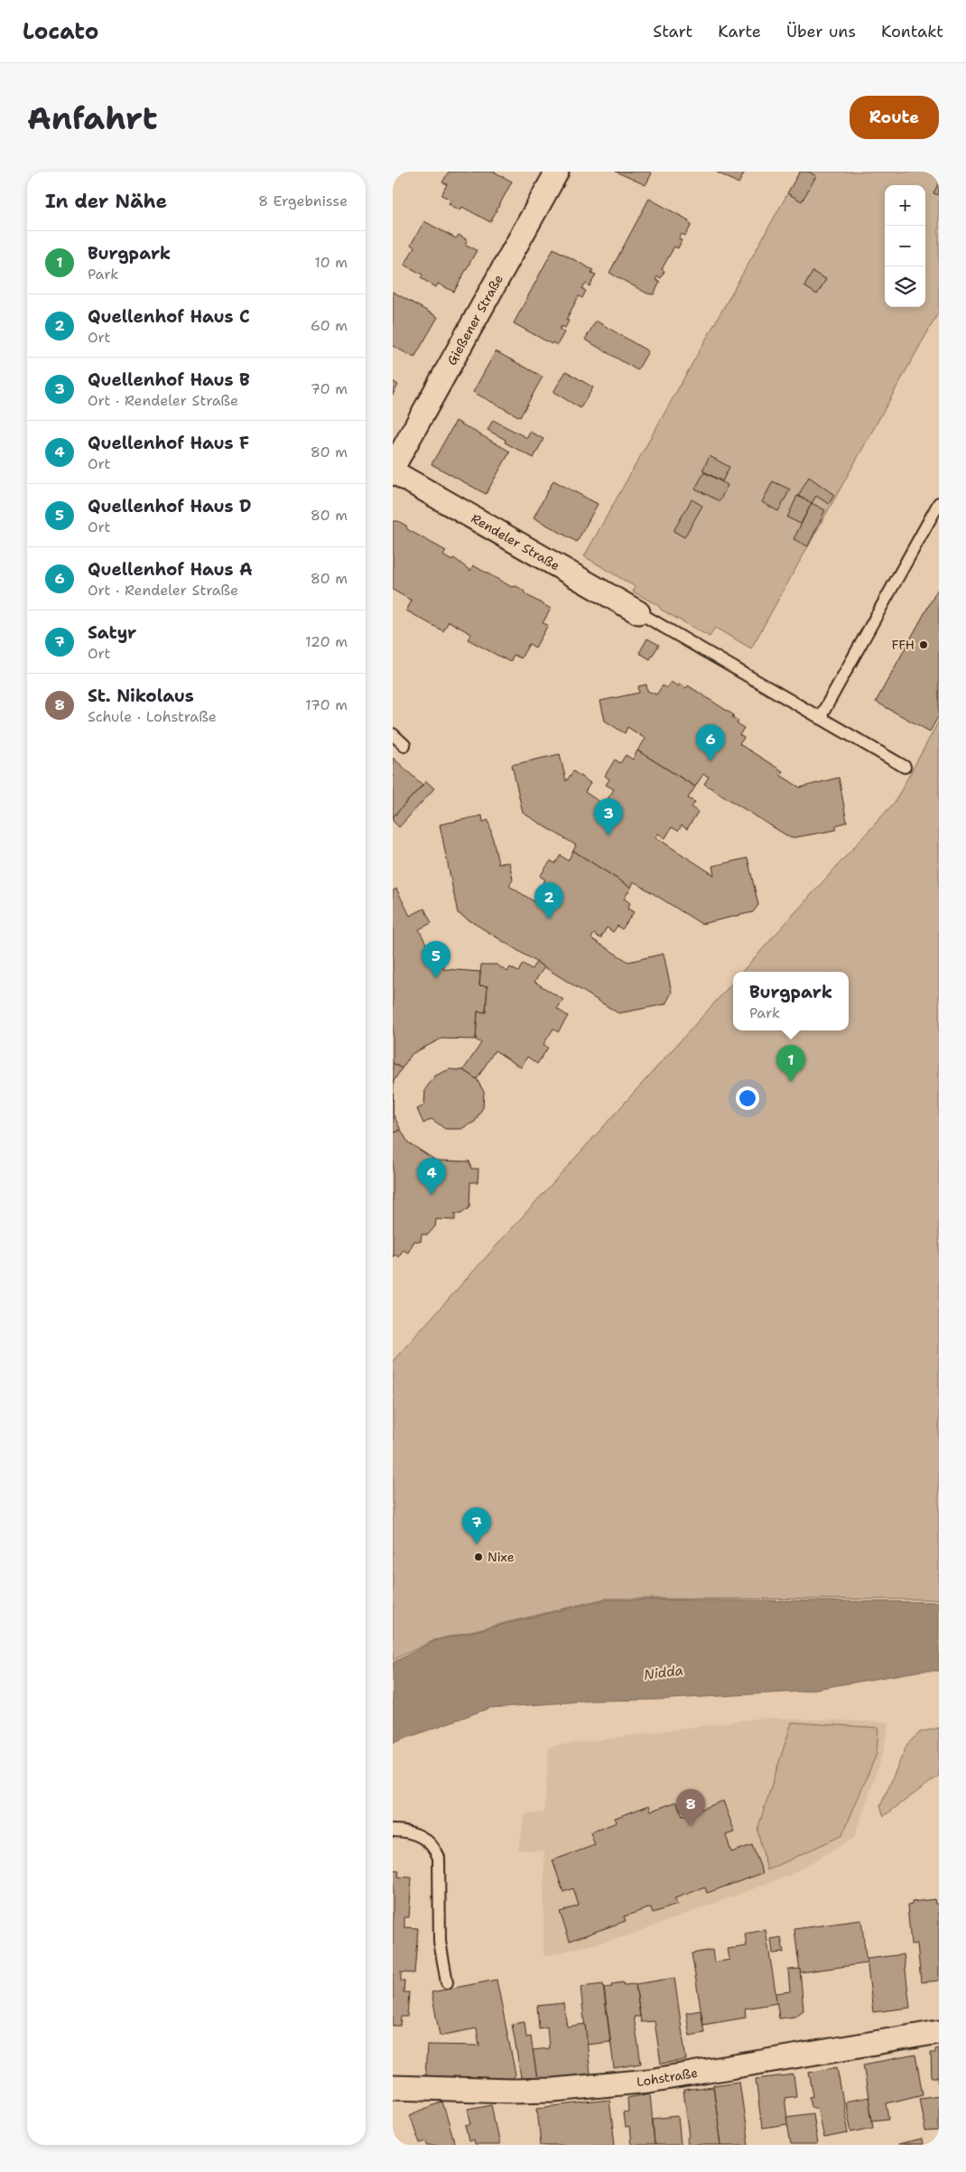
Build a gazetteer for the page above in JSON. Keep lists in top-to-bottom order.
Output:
{
  "streets": {
    "street": ["Gießener Straße", "Rendeler Straße", "Lohstraße"]
  },
  "water": ["Nidda"],
  "places": ["FFH", "Nixe"],
  "page": {
    "header": "Locato",
    "nav": [
      "Start",
      "Karte",
      "Über uns",
      "Kontakt"
    ],
    "buttons": "Route",
    "title": "Anfahrt",
    "heading": ["In der Nähe", "8 Ergebnisse"],
    "map_buttons": ["+", "−"],
    "list": [
      {
        "mark": "1",
        "name": "Burgpark",
        "note": "Park",
        "value": "10 m"
      },
      {
        "mark": "2",
        "name": "Quellenhof Haus C",
        "note": "Ort",
        "value": "60 m"
      },
      {
        "mark": "3",
        "name": "Quellenhof Haus B",
        "note": "Ort · Rendeler Straße",
        "value": "70 m"
      },
      {
        "mark": "4",
        "name": "Quellenhof Haus F",
        "note": "Ort",
        "value": "80 m"
      },
      {
        "mark": "5",
        "name": "Quellenhof Haus D",
        "note": "Ort",
        "value": "80 m"
      },
      {
        "mark": "6",
        "name": "Quellenhof Haus A",
        "note": "Ort · Rendeler Straße",
        "value": "80 m"
      },
      {
        "mark": "7",
        "name": "Satyr",
        "note": "Ort",
        "value": "120 m"
      },
      {
        "mark": "8",
        "name": "St. Nikolaus",
        "note": "Schule · Lohstraße",
        "value": "170 m"
      }
    ],
    "pins": [
      "6",
      "3",
      "2",
      "5",
      "1",
      "4",
      "7",
      "8"
    ],
    "popup": ["Burgpark", "Park"]
  }
}
